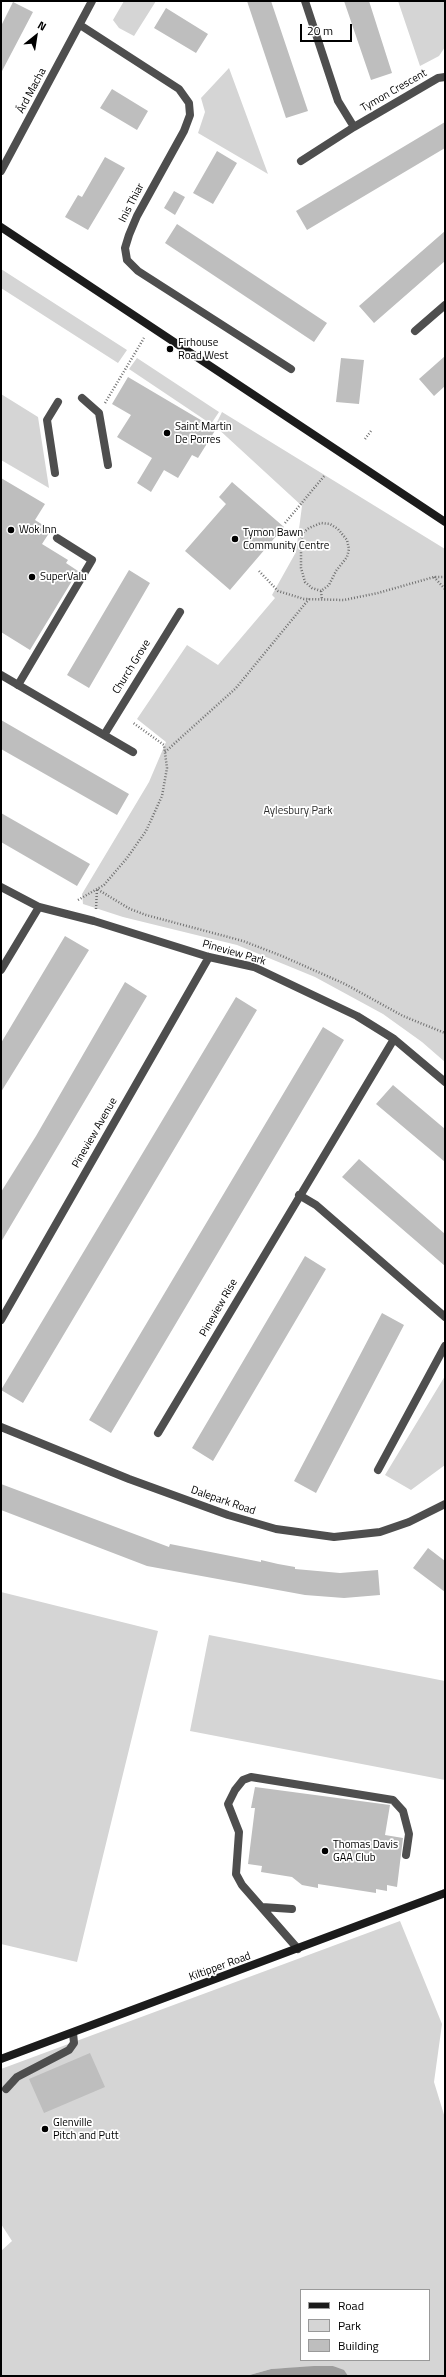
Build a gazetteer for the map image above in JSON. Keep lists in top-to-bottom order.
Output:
{
  "streets": {
    "street": [
      "Árd Macha",
      "Tymon Crescent",
      "Inis Thiar",
      "Church Grove",
      "Pineview Park",
      "Pineview Avenue",
      "Pineview Rise",
      "Dalepark Road",
      "Kiltipper Road"
    ]
  },
  "crossings": [
    ["Árd Macha", "Inis Thiar"],
    ["Pineview Park", "Pineview Avenue"],
    ["Pineview Park", "Pineview Rise"]
  ],
  "parks": ["Aylesbury Park"],
  "places": [
    "Firhouse Road West",
    "Saint Martin De Porres",
    "Wok Inn",
    "Tymon Bawn Community Centre",
    "SuperValu",
    "Thomas Davis GAA Club",
    "Glenville Pitch and Putt"
  ],
  "legend": ["Road", "Park", "Building"],
  "scale_bar": "20 m",
  "north": "top right"
}
